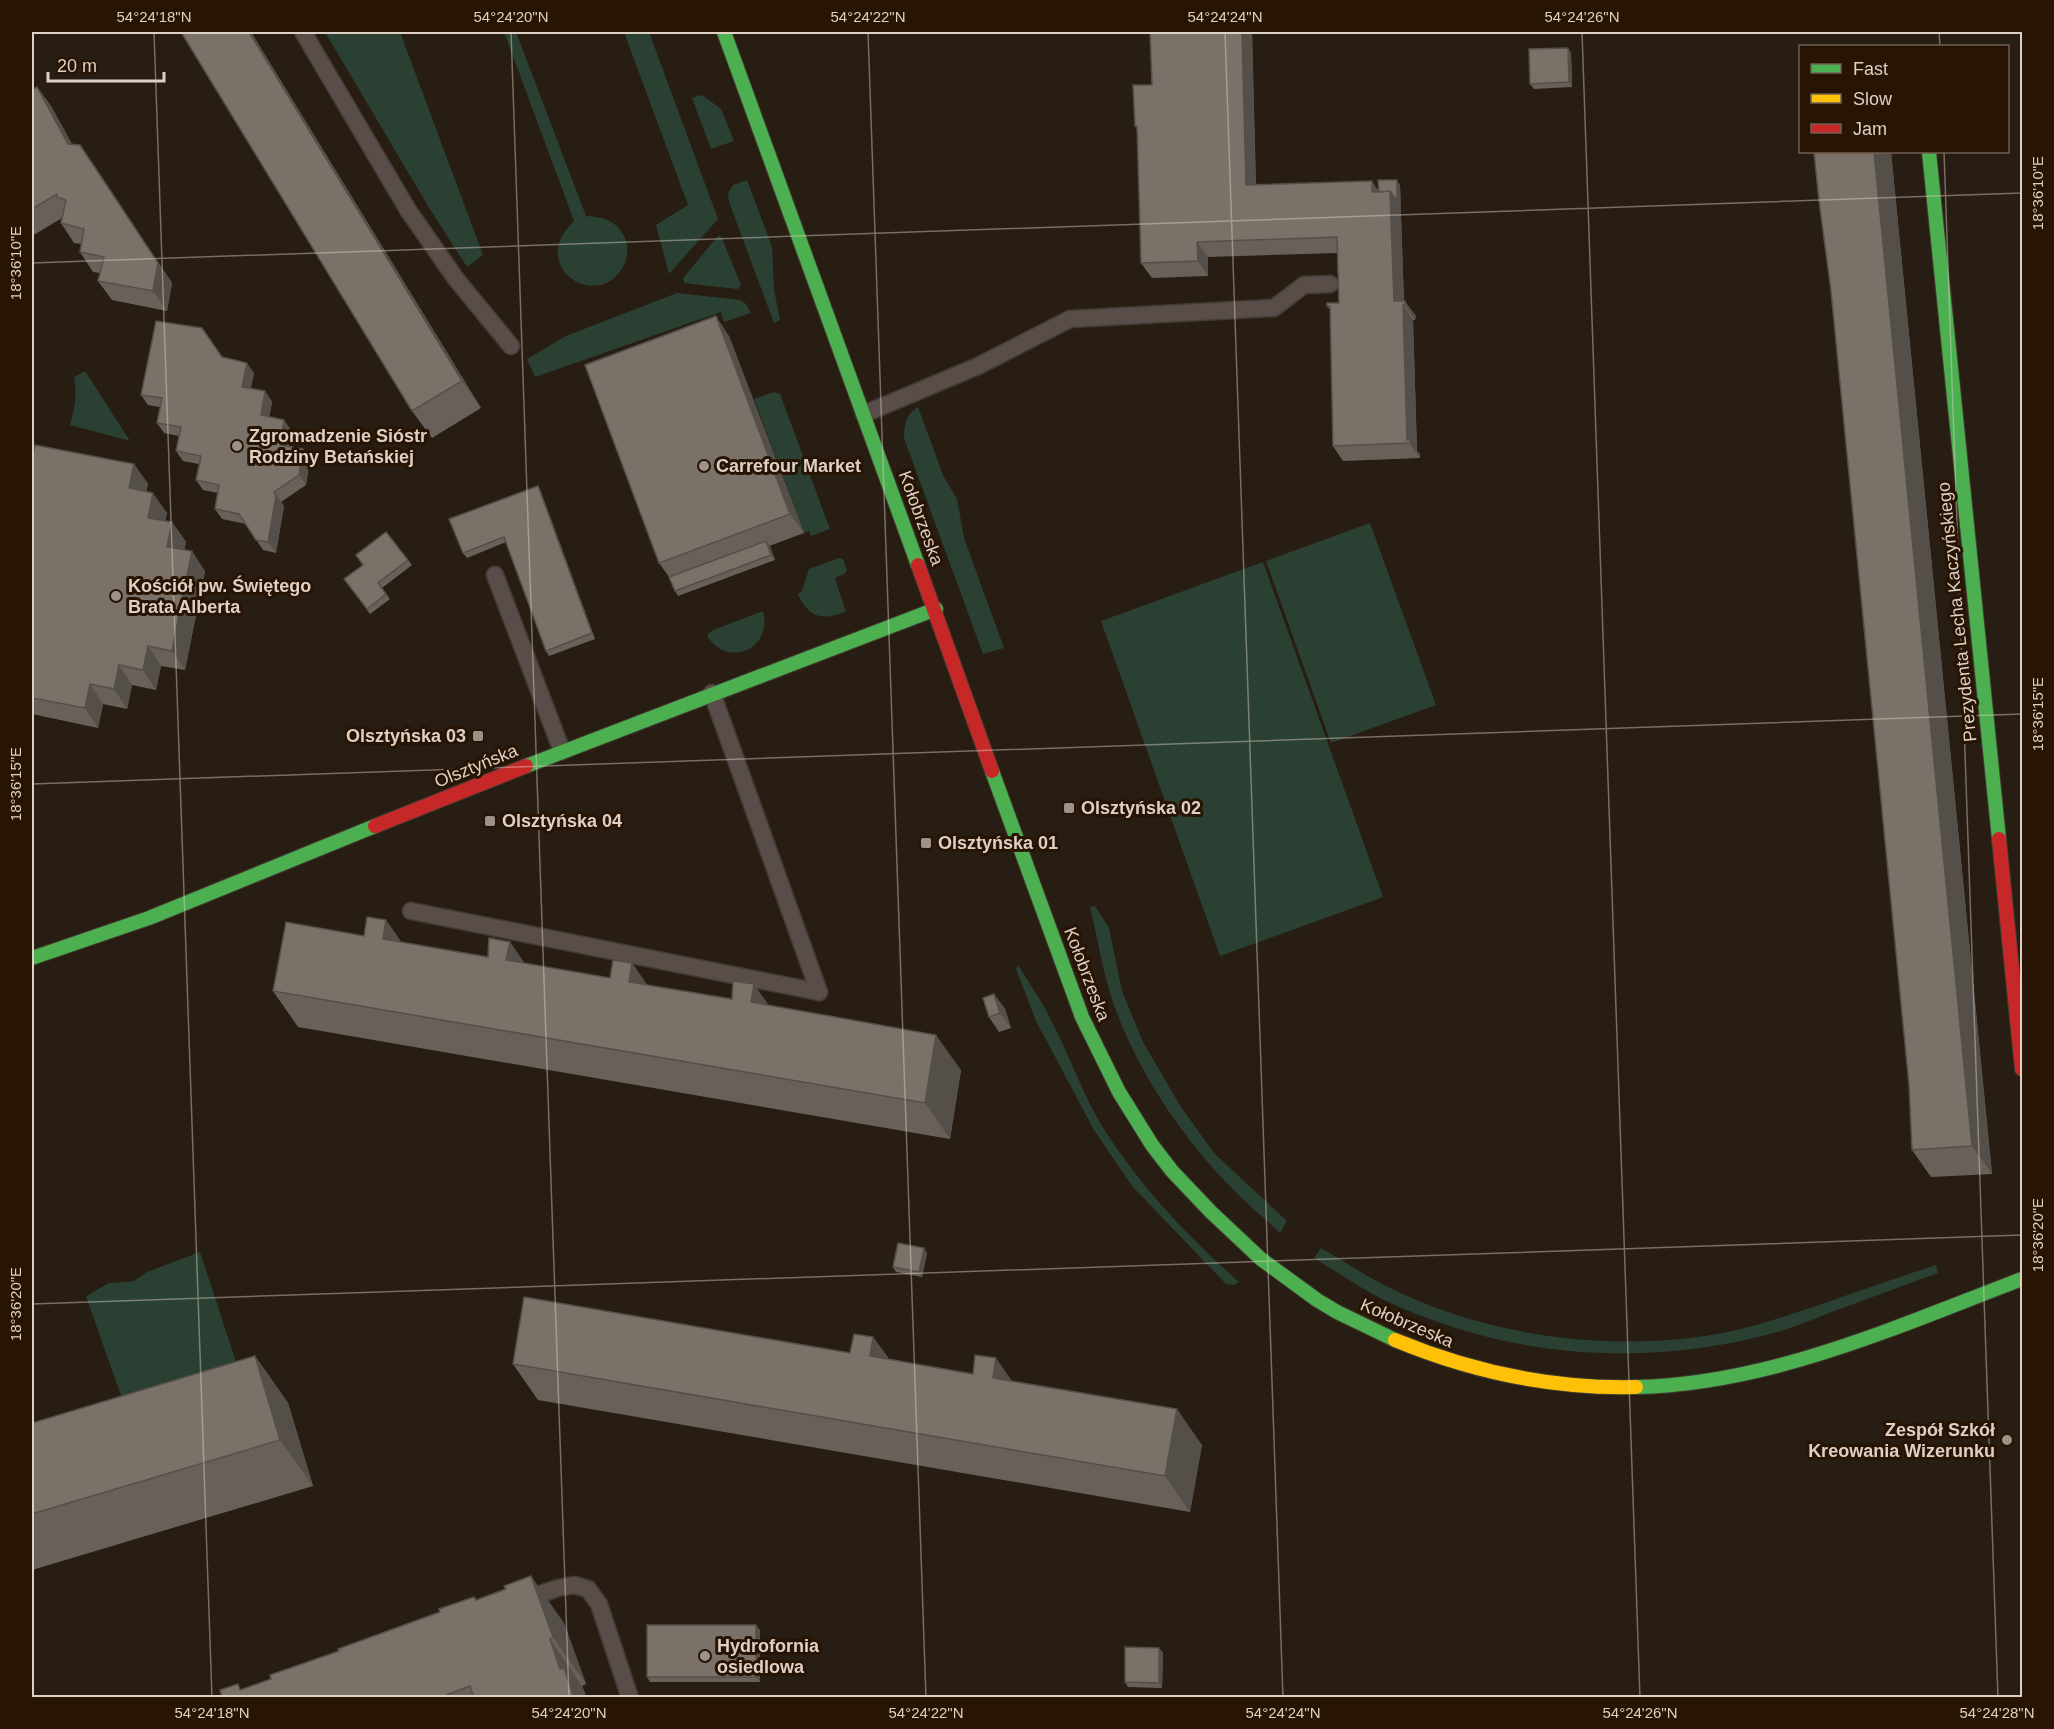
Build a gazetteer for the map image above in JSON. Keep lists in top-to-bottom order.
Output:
{
  "streets": {
    "street": ["Kołobrzeska", "Prezydenta Lecha Kaczyńskiego", "Olsztyńska"]
  },
  "crossings": [
    ["Kołobrzeska", "Olsztyńska"]
  ],
  "places": {
    "other": [
      "Zgromadzenie Sióstr Rodziny Betańskiej",
      "Carrefour Market",
      "Kościół pw. Świętego Brata Alberta",
      "Zespół Szkół Kreowania Wizerunku",
      "Hydrofornia osiedlowa"
    ],
    "transit": [
      "Olsztyńska 03",
      "Olsztyńska 02",
      "Olsztyńska 04",
      "Olsztyńska 01"
    ]
  },
  "legend": ["Fast", "Slow", "Jam"],
  "scale_bar": "20 m",
  "coordinates": [
    "54°24'18\"N",
    "54°24'20\"N",
    "54°24'22\"N",
    "54°24'24\"N",
    "54°24'26\"N",
    "18°36'10\"E",
    "18°36'15\"E",
    "18°36'20\"E",
    "54°24'28\"N"
  ]
}
